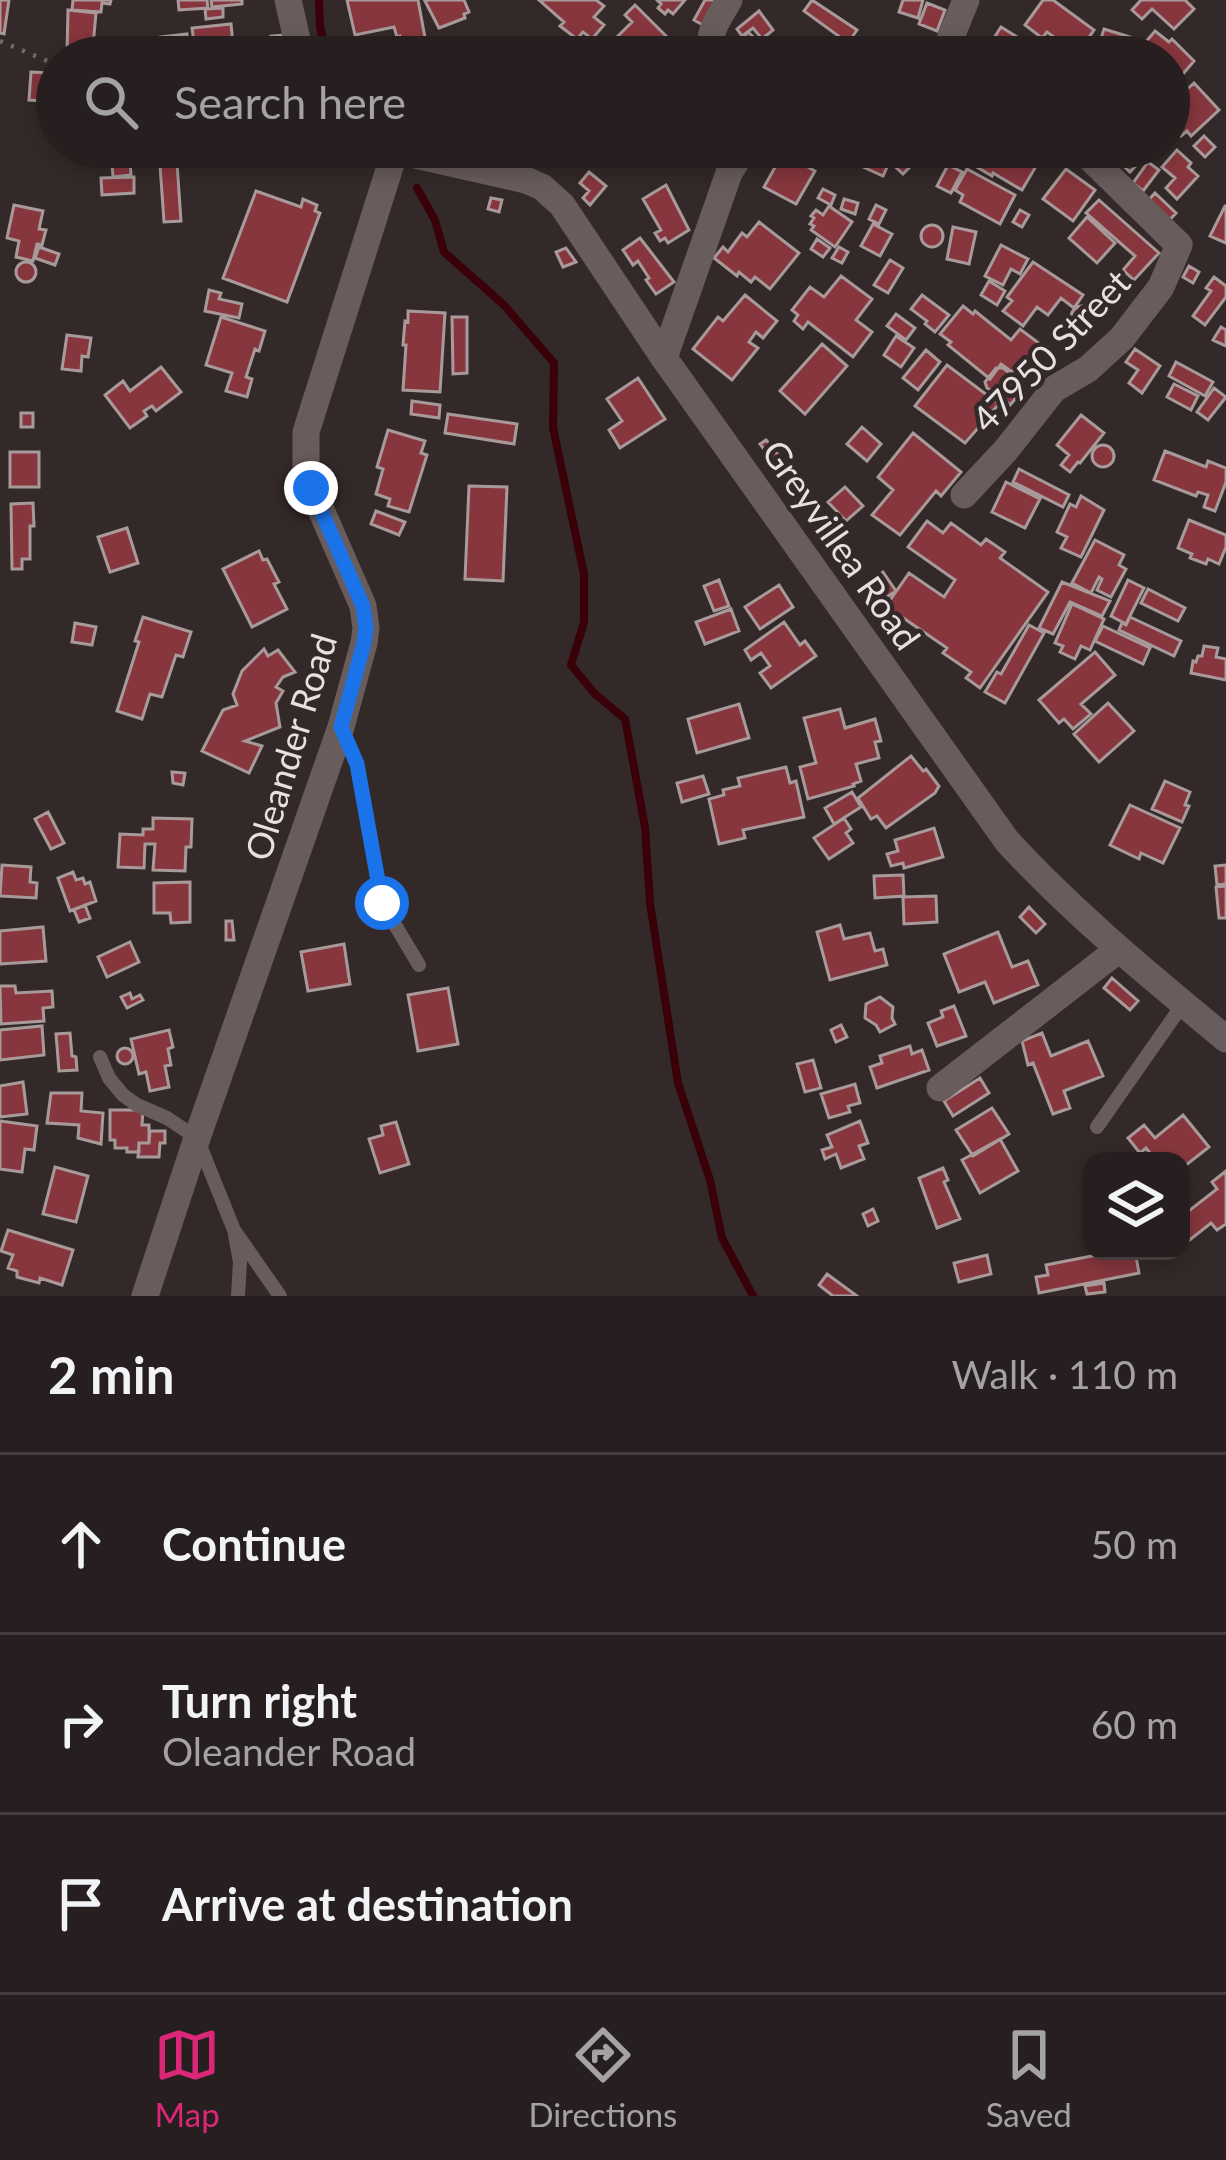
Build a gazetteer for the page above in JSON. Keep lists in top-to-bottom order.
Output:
{
  "streets": {
    "street": ["47950 Street", "Greyvillea Road", "Oleander Road"]
  },
  "page": {
    "search": "Search here",
    "heading": ["2 min", "Walk · 110 m"],
    "list": [
      ["Continue", "50 m"],
      ["Turn right", "Oleander Road", "60 m"],
      "Arrive at destination"
    ],
    "nav": ["Map", "Directions", "Saved"]
  }
}
